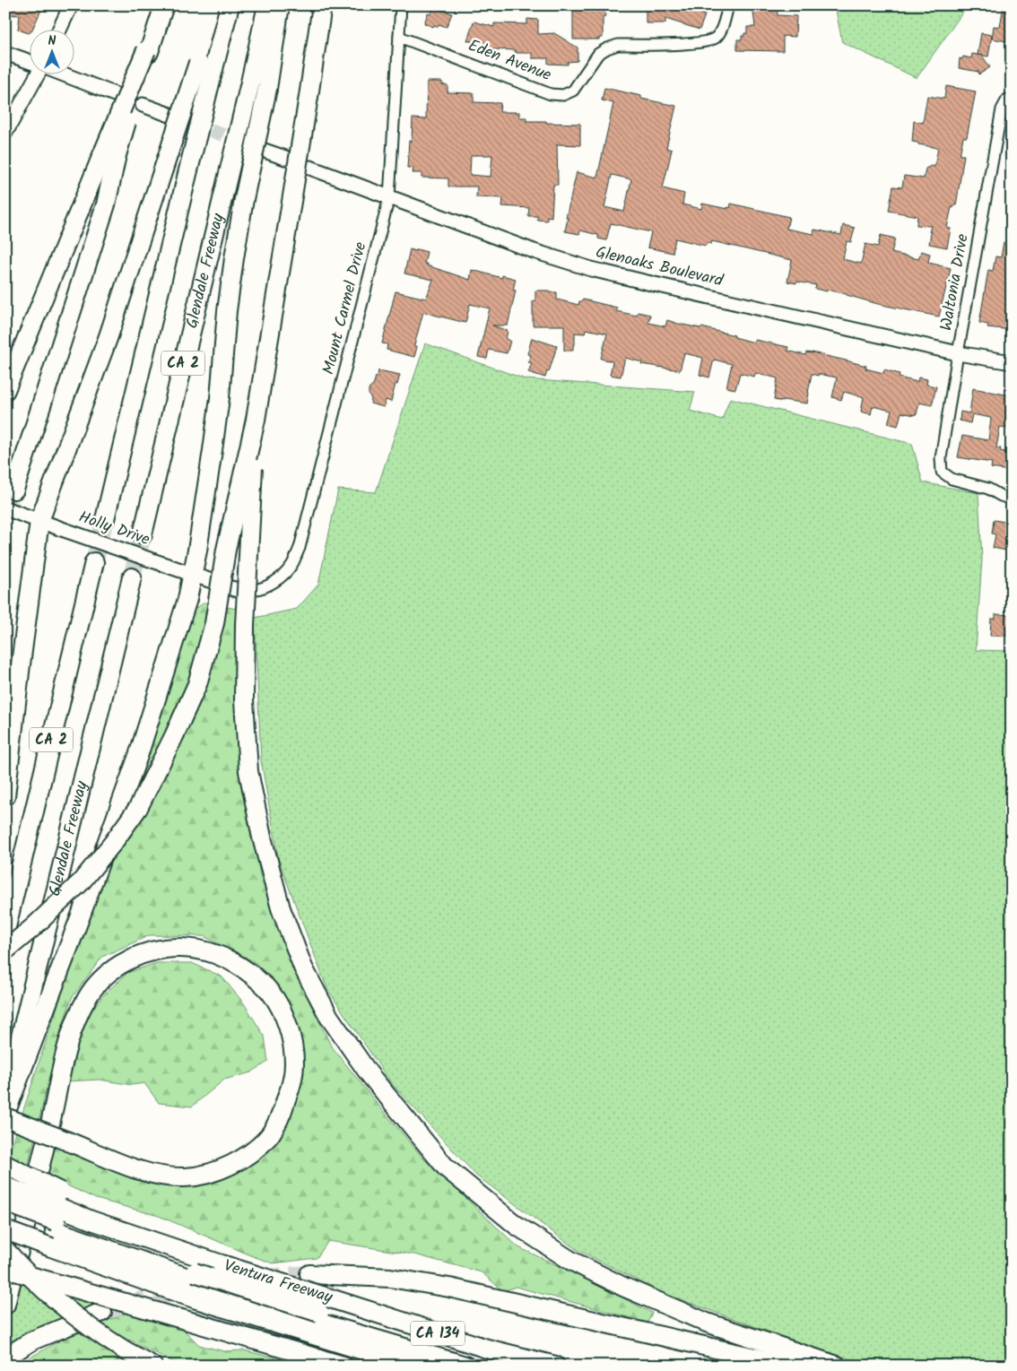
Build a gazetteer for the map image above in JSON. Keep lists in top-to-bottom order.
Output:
{
  "streets": {
    "highway": [
      "Glendale Freeway",
      "CA 2",
      "Ventura Freeway",
      "CA 134"
    ],
    "street": [
      "Eden Avenue",
      "Glenoaks Boulevard",
      "Waltonia Drive",
      "Mount Carmel Drive",
      "Holly Drive"
    ]
  },
  "crossings": [
    ["Eden Avenue", "Mount Carmel Drive"],
    ["Glenoaks Boulevard", "Waltonia Drive"],
    ["Glenoaks Boulevard", "Mount Carmel Drive"],
    ["Ventura Freeway", "CA 134"]
  ],
  "north": "top"
}
